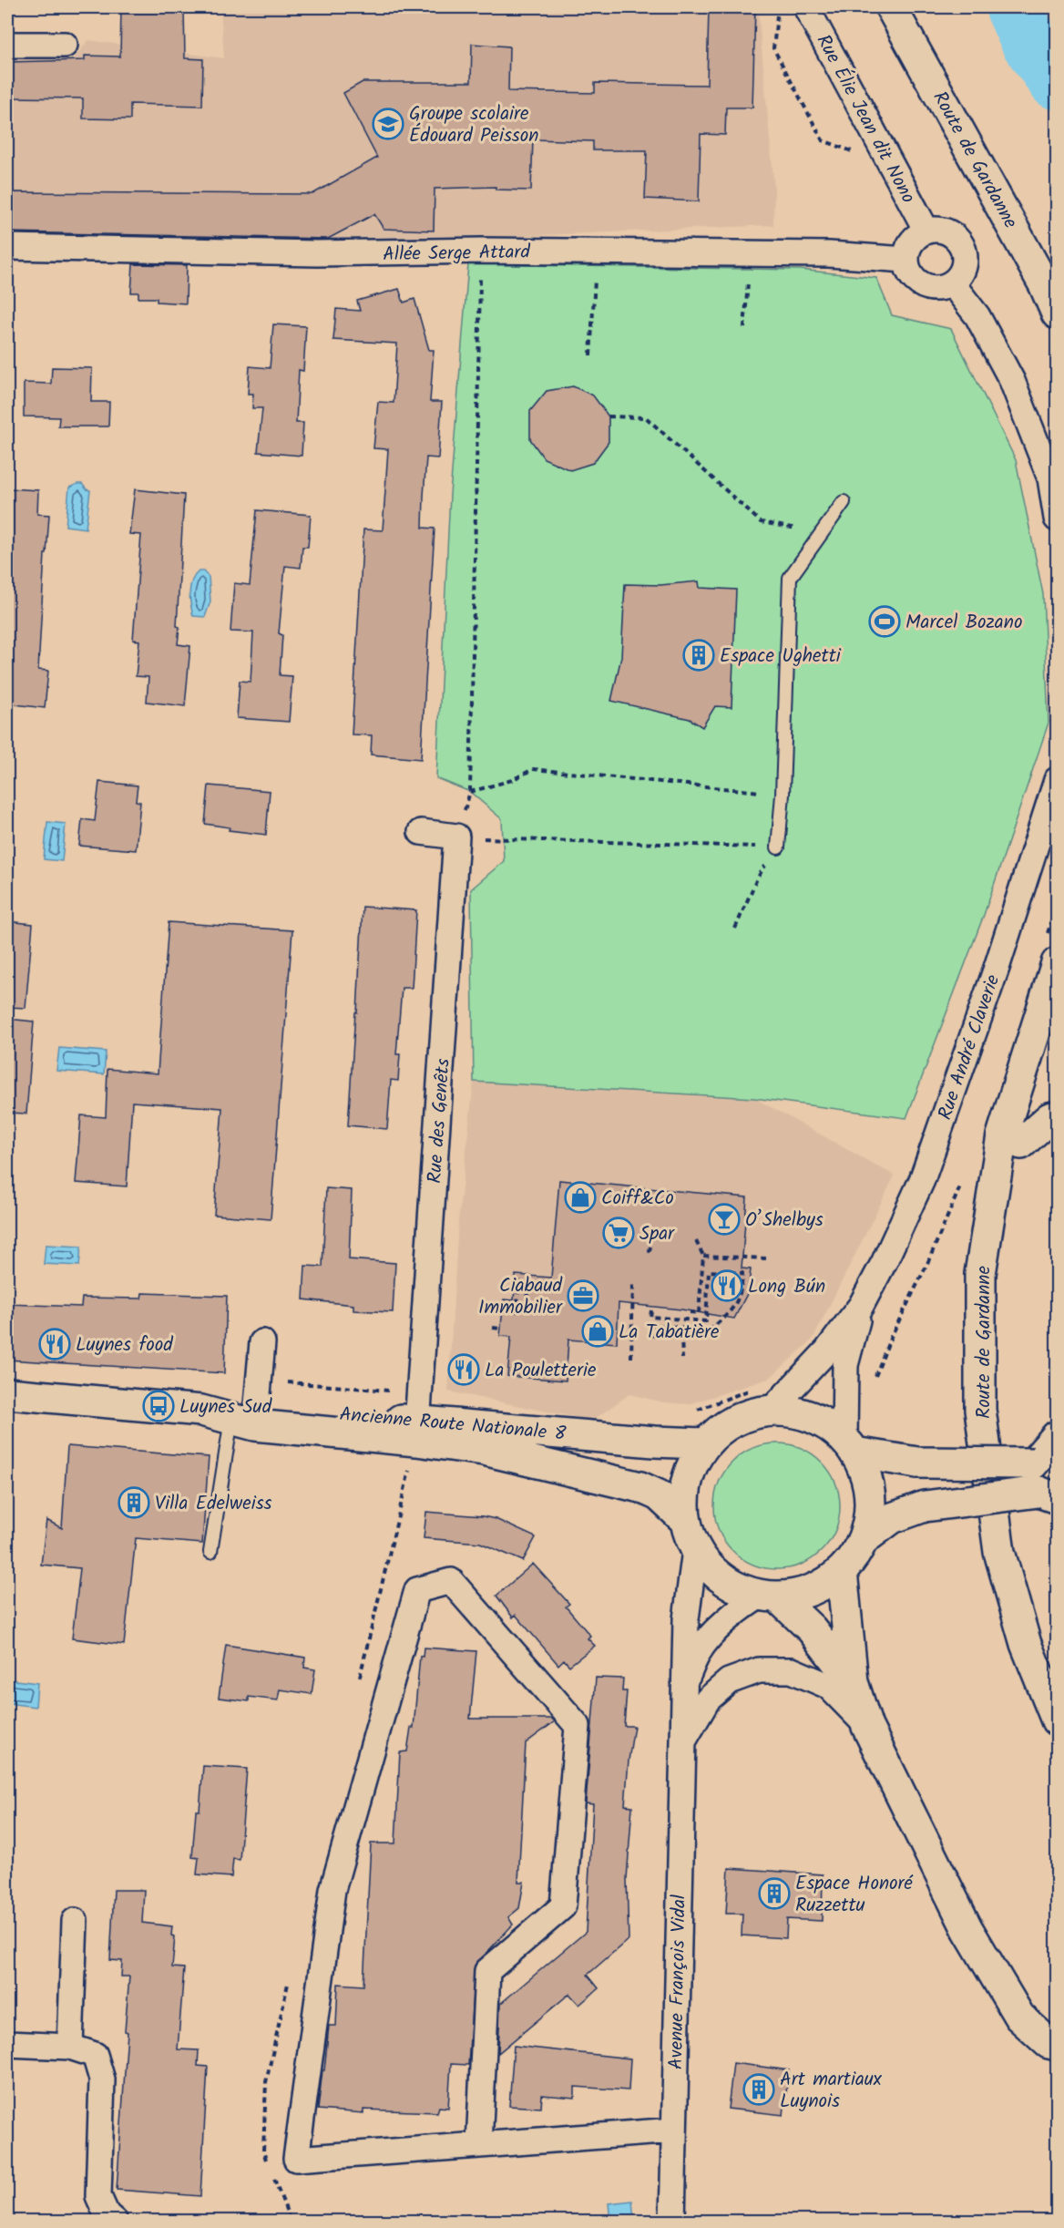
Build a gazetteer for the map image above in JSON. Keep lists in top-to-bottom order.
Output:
{
  "streets": {
    "main road": ["Route de Gardanne", "Ancienne Route Nationale 8"],
    "street": [
      "Rue Élie Jean dit Nono",
      "Allée Serge Attard",
      "Rue André Claverie",
      "Rue des Genêts",
      "Avenue François Vidal"
    ]
  },
  "crossings": [
    ["Rue Élie Jean dit Nono", "Allée Serge Attard"],
    ["Rue André Claverie", "Ancienne Route Nationale 8"],
    ["Rue André Claverie", "Avenue François Vidal"],
    ["Rue des Genêts", "Ancienne Route Nationale 8"],
    ["Ancienne Route Nationale 8", "Avenue François Vidal"]
  ],
  "places": {
    "school or university": ["Groupe scolaire Édouard Peisson"],
    "sports": ["Marcel Bozano"],
    "building": [
      "Espace Ughetti",
      "Villa Edelweiss",
      "Espace Honoré Ruzzettu",
      "Art martiaux Luynois"
    ],
    "shop": ["Coiff&Co", "La Tabatière"],
    "bar": ["O’Shelbys"],
    "supermarket": ["Spar"],
    "restaurant": ["Long Bún", "Luynes food", "La Pouletterie"],
    "office": ["Ciabaud Immobilier"],
    "bus stop": ["Luynes Sud"]
  }
}
